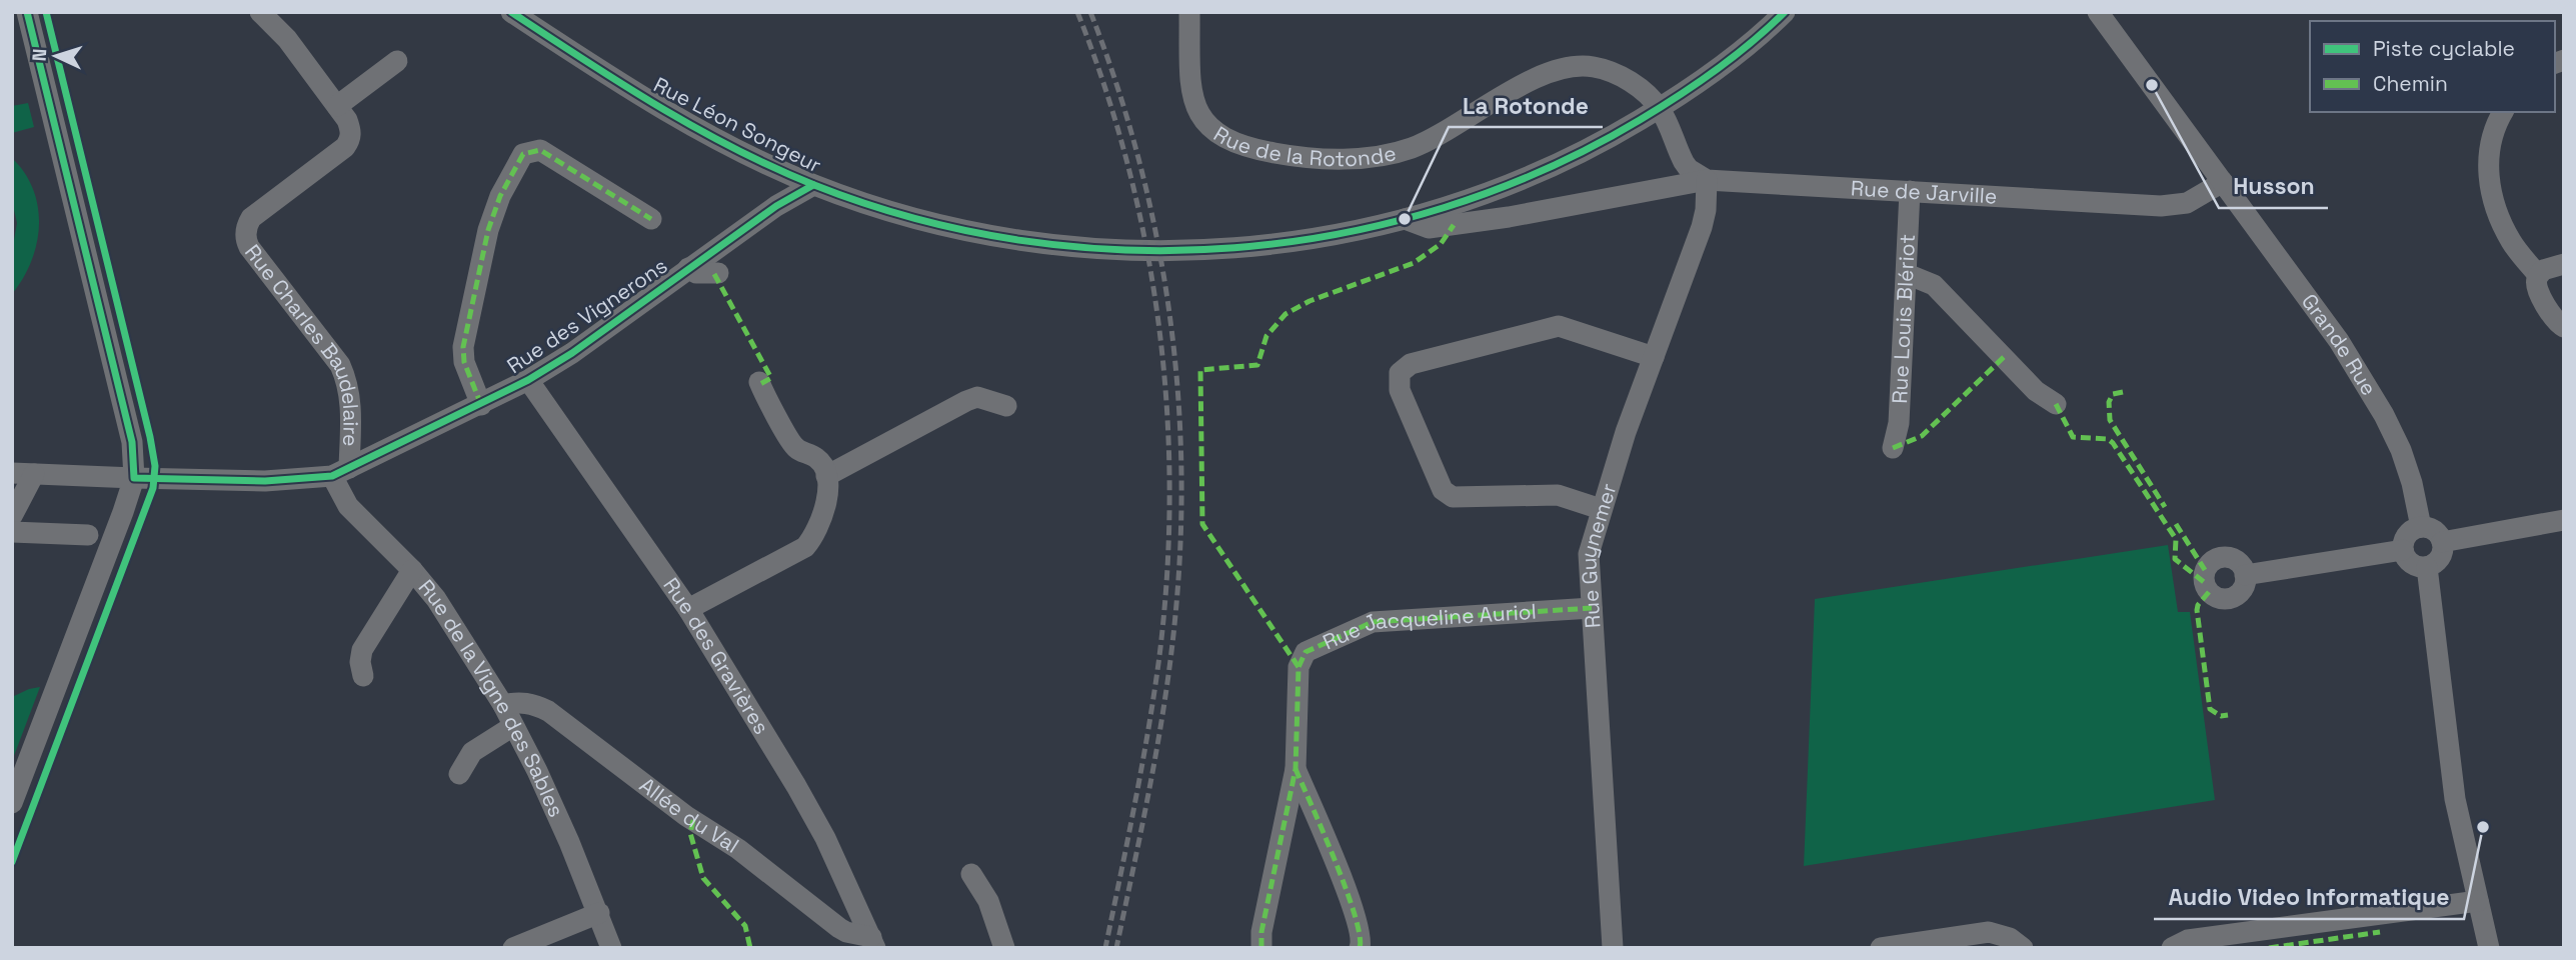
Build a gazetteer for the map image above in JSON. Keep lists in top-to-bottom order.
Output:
{
  "streets": {
    "street": [
      "Rue Léon Songeur",
      "Rue de la Rotonde",
      "Rue de Jarville",
      "Rue des Vignerons",
      "Rue Louis Blériot",
      "Rue Charles Baudelaire",
      "Grande Rue",
      "Rue Guynemer",
      "Rue Jacqueline Auriol",
      "Rue des Gravières",
      "Rue de la Vigne des Sables",
      "Allée du Val"
    ]
  },
  "crossings": [
    ["Rue Léon Songeur", "Rue de la Rotonde"],
    ["Rue Léon Songeur", "Rue de Jarville"],
    ["Rue Léon Songeur", "Rue des Vignerons"],
    ["Rue de Jarville", "Rue Louis Blériot"],
    ["Rue de Jarville", "Grande Rue"],
    ["Rue de Jarville", "Rue Guynemer"],
    ["Rue des Vignerons", "Rue Charles Baudelaire"],
    ["Rue des Vignerons", "Rue des Gravières"],
    ["Rue des Vignerons", "Rue de la Vigne des Sables"],
    ["Rue Charles Baudelaire", "Rue de la Vigne des Sables"],
    ["Rue Guynemer", "Rue Jacqueline Auriol"],
    ["Rue des Gravières", "Allée du Val"],
    ["Rue de la Vigne des Sables", "Allée du Val"]
  ],
  "places": ["Husson", "La Rotonde", "Audio Video Informatique"],
  "legend": ["Piste cyclable", "Chemin"],
  "north": "left"
}
